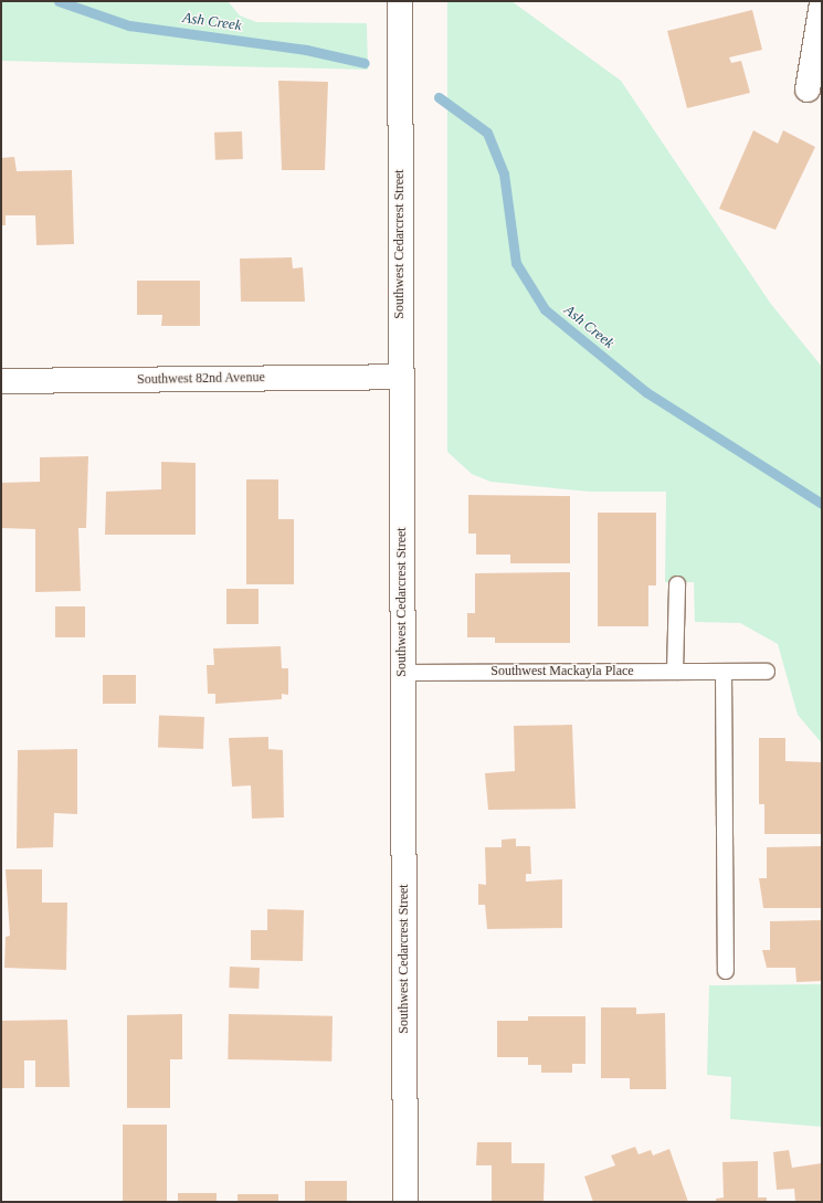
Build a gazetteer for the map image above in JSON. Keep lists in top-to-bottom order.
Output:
{
  "streets": {
    "street": ["Southwest Cedarcrest Street", "Southwest 82nd Avenue"],
    "lane": ["Southwest Mackayla Place"]
  },
  "crossings": [
    ["Southwest Cedarcrest Street", "Southwest 82nd Avenue"],
    ["Southwest Cedarcrest Street", "Southwest Mackayla Place"]
  ],
  "water": ["Ash Creek"]
}
